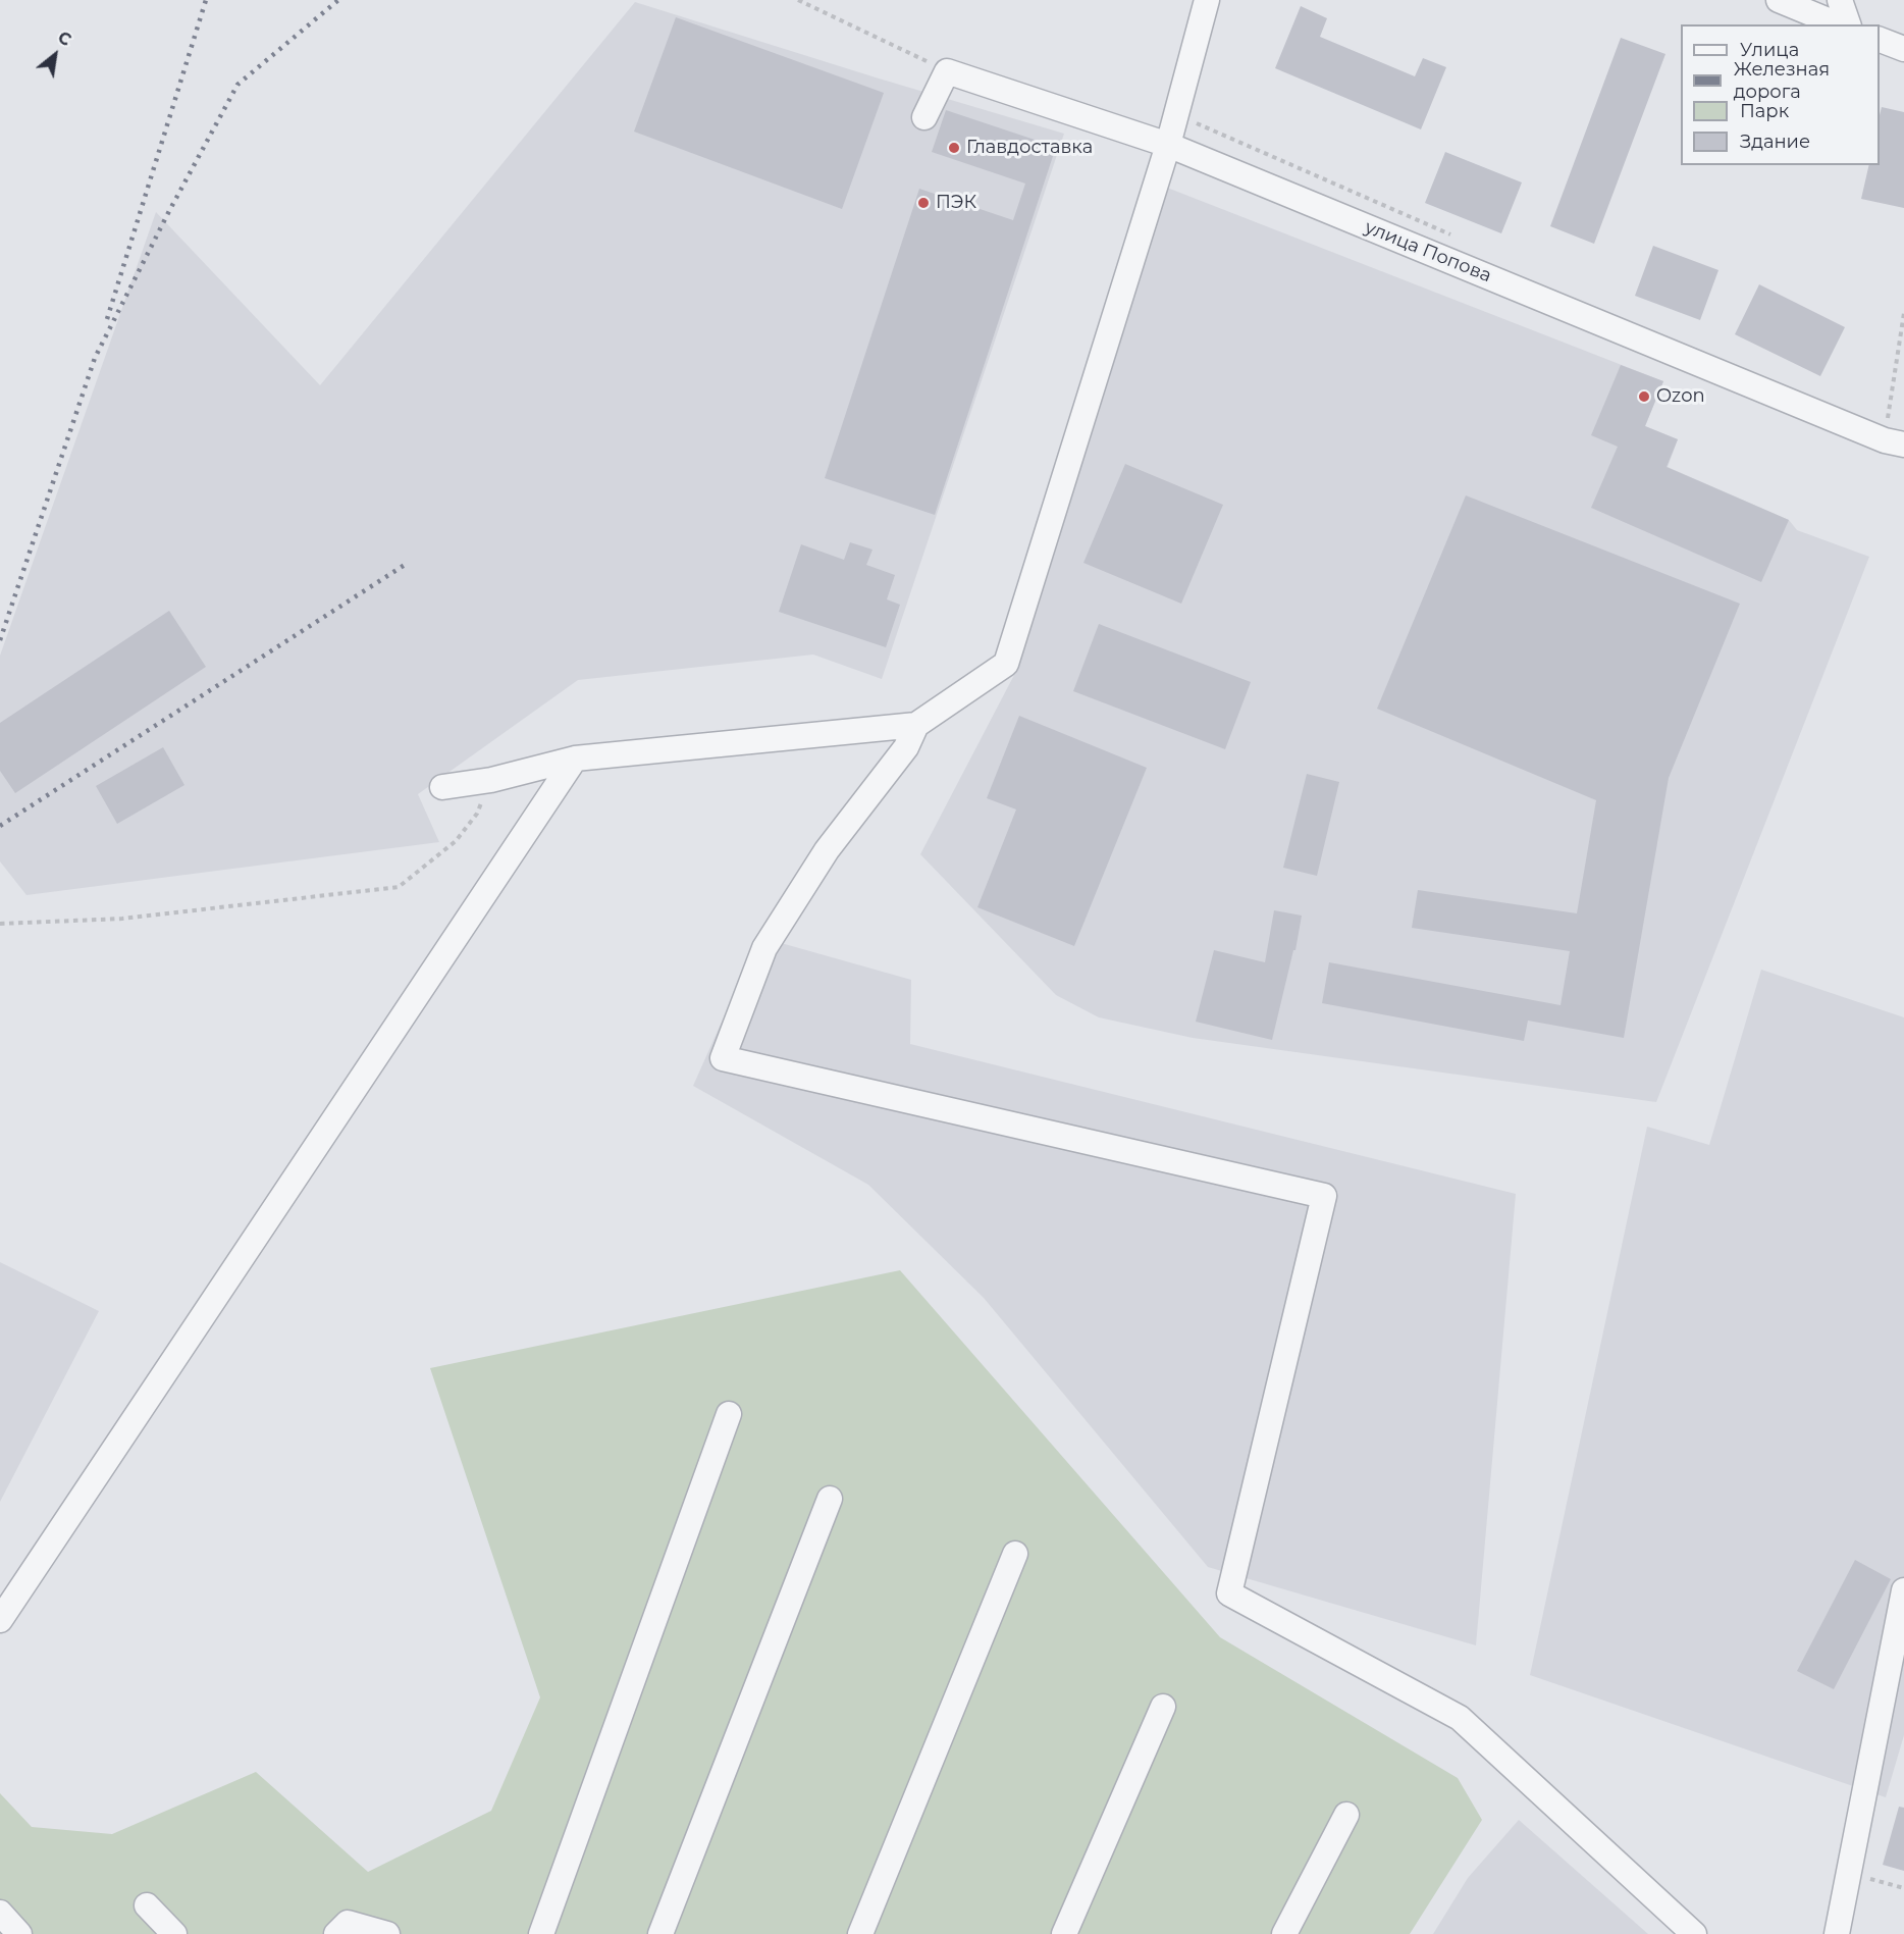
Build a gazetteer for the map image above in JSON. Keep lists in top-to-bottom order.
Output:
{
  "streets": {
    "street": ["улица Попова"]
  },
  "places": ["Главдоставка", "ПЭК", "Ozon"],
  "legend": [
    "Улица",
    "Железная дорога",
    "Парк",
    "Здание"
  ],
  "north": "top right"
}
